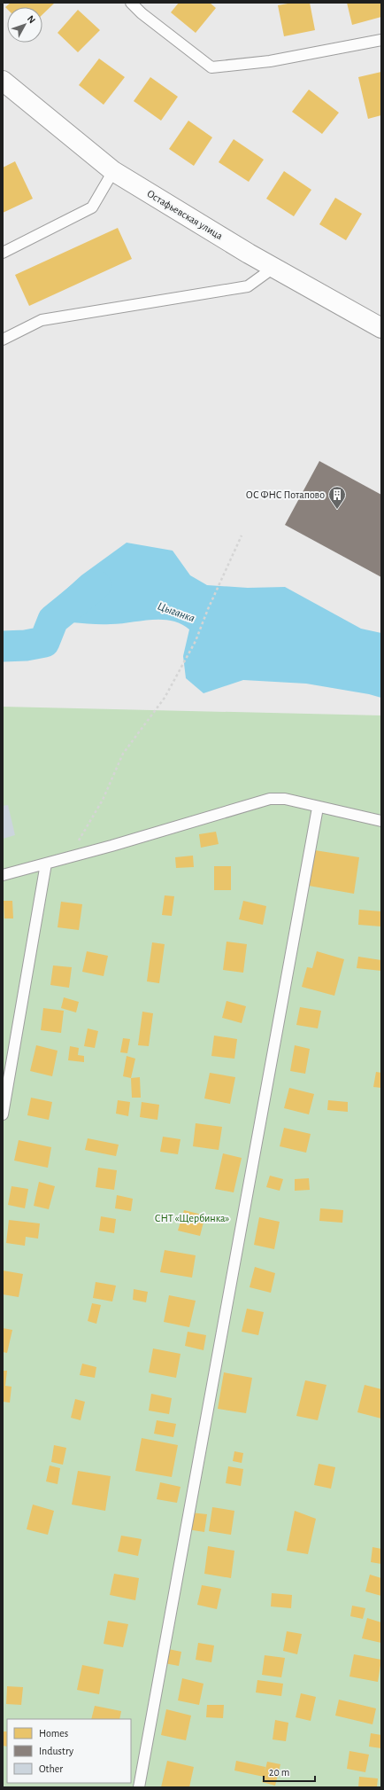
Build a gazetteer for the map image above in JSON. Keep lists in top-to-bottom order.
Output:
{
  "streets": {
    "street": ["Остафьевская улица"]
  },
  "water": ["Цыганка"],
  "parks": ["СНТ «Щербинка»"],
  "places": {
    "building": ["ОС ФНС Потапово"]
  },
  "legend": ["Homes", "Industry", "Other"],
  "scale_bar": "20 m",
  "north": "top right"
}
